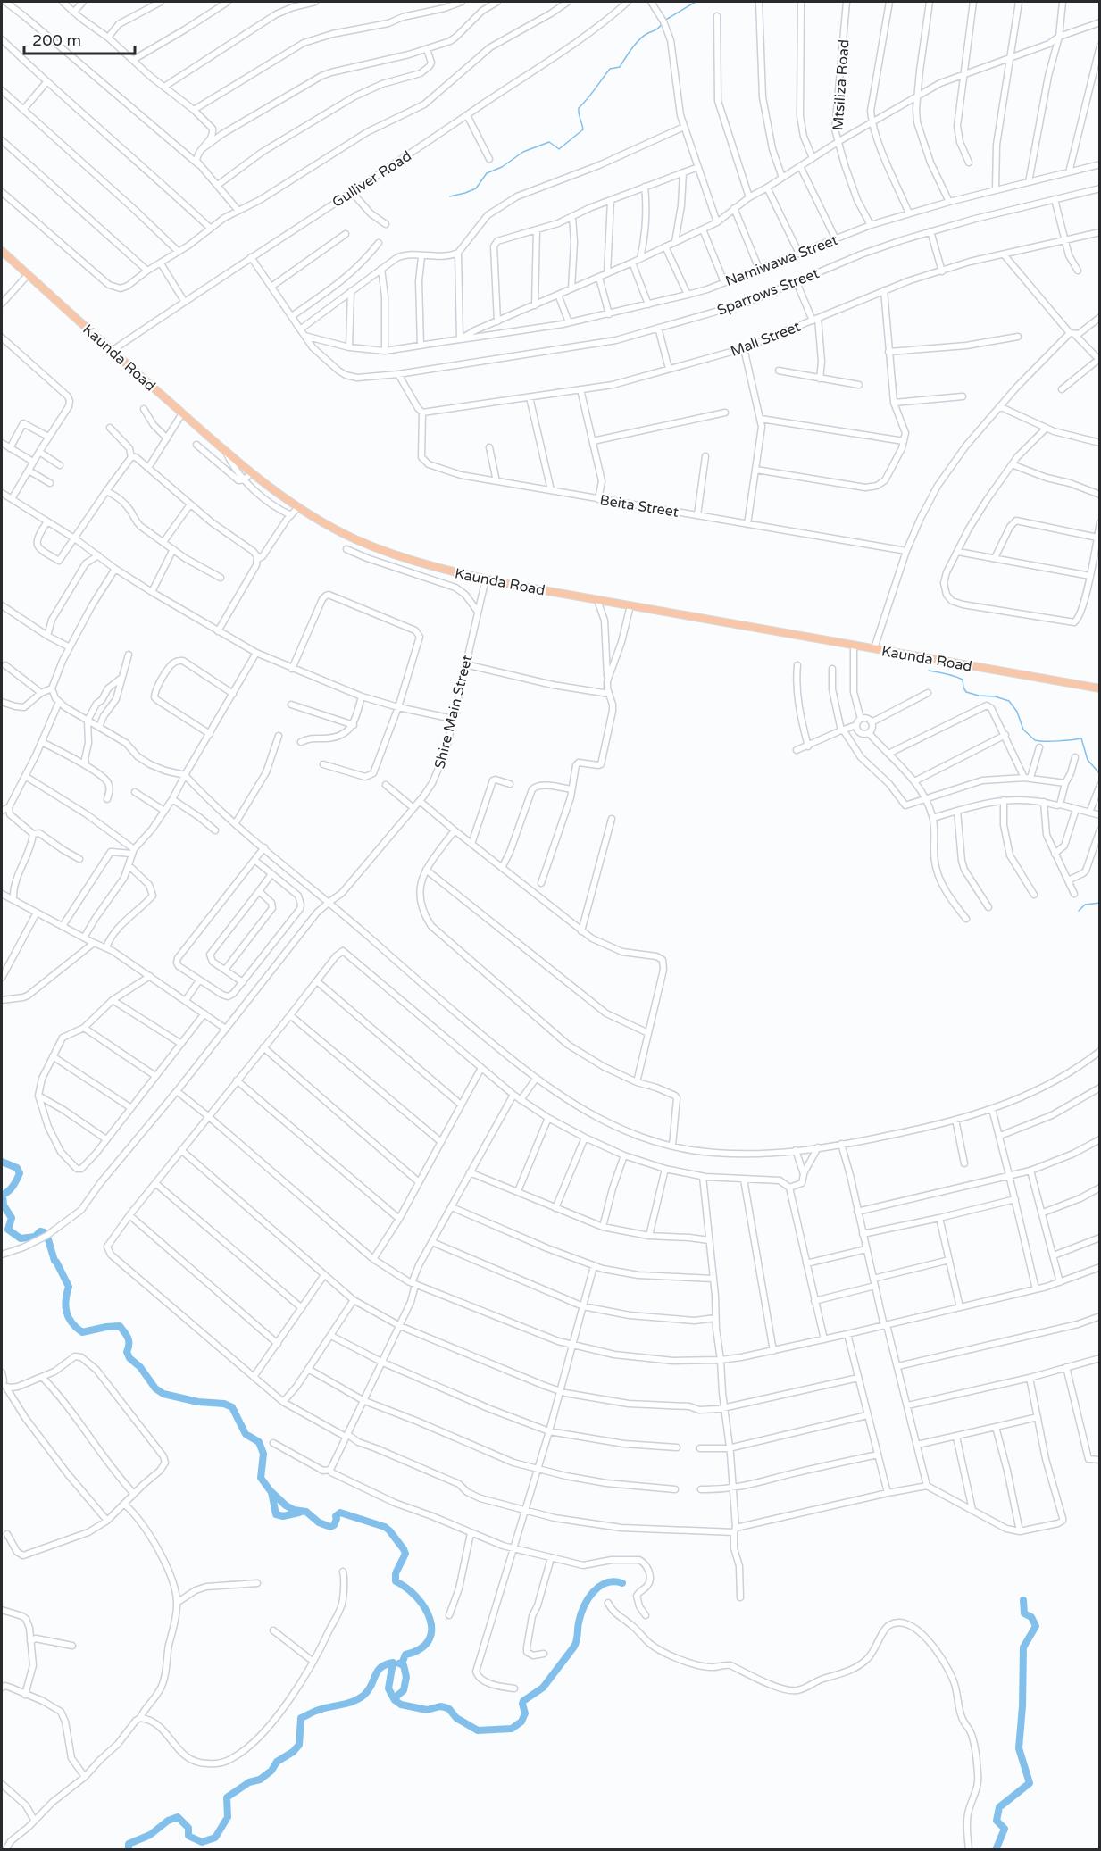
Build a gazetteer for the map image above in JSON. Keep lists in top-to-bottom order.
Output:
{
  "streets": {
    "main road": ["Kaunda Road"],
    "street": [
      "Mtsiliza Road",
      "Gulliver Road",
      "Namiwawa Street",
      "Sparrows Street",
      "Mall Street",
      "Beita Street",
      "Shire Main Street"
    ]
  },
  "crossings": [
    ["Mtsiliza Road", "Namiwawa Street"],
    ["Gulliver Road", "Sparrows Street"],
    ["Gulliver Road", "Kaunda Road"],
    ["Namiwawa Street", "Sparrows Street"],
    ["Mall Street", "Beita Street"],
    ["Kaunda Road", "Shire Main Street"]
  ],
  "scale_bar": "200 m"
}
